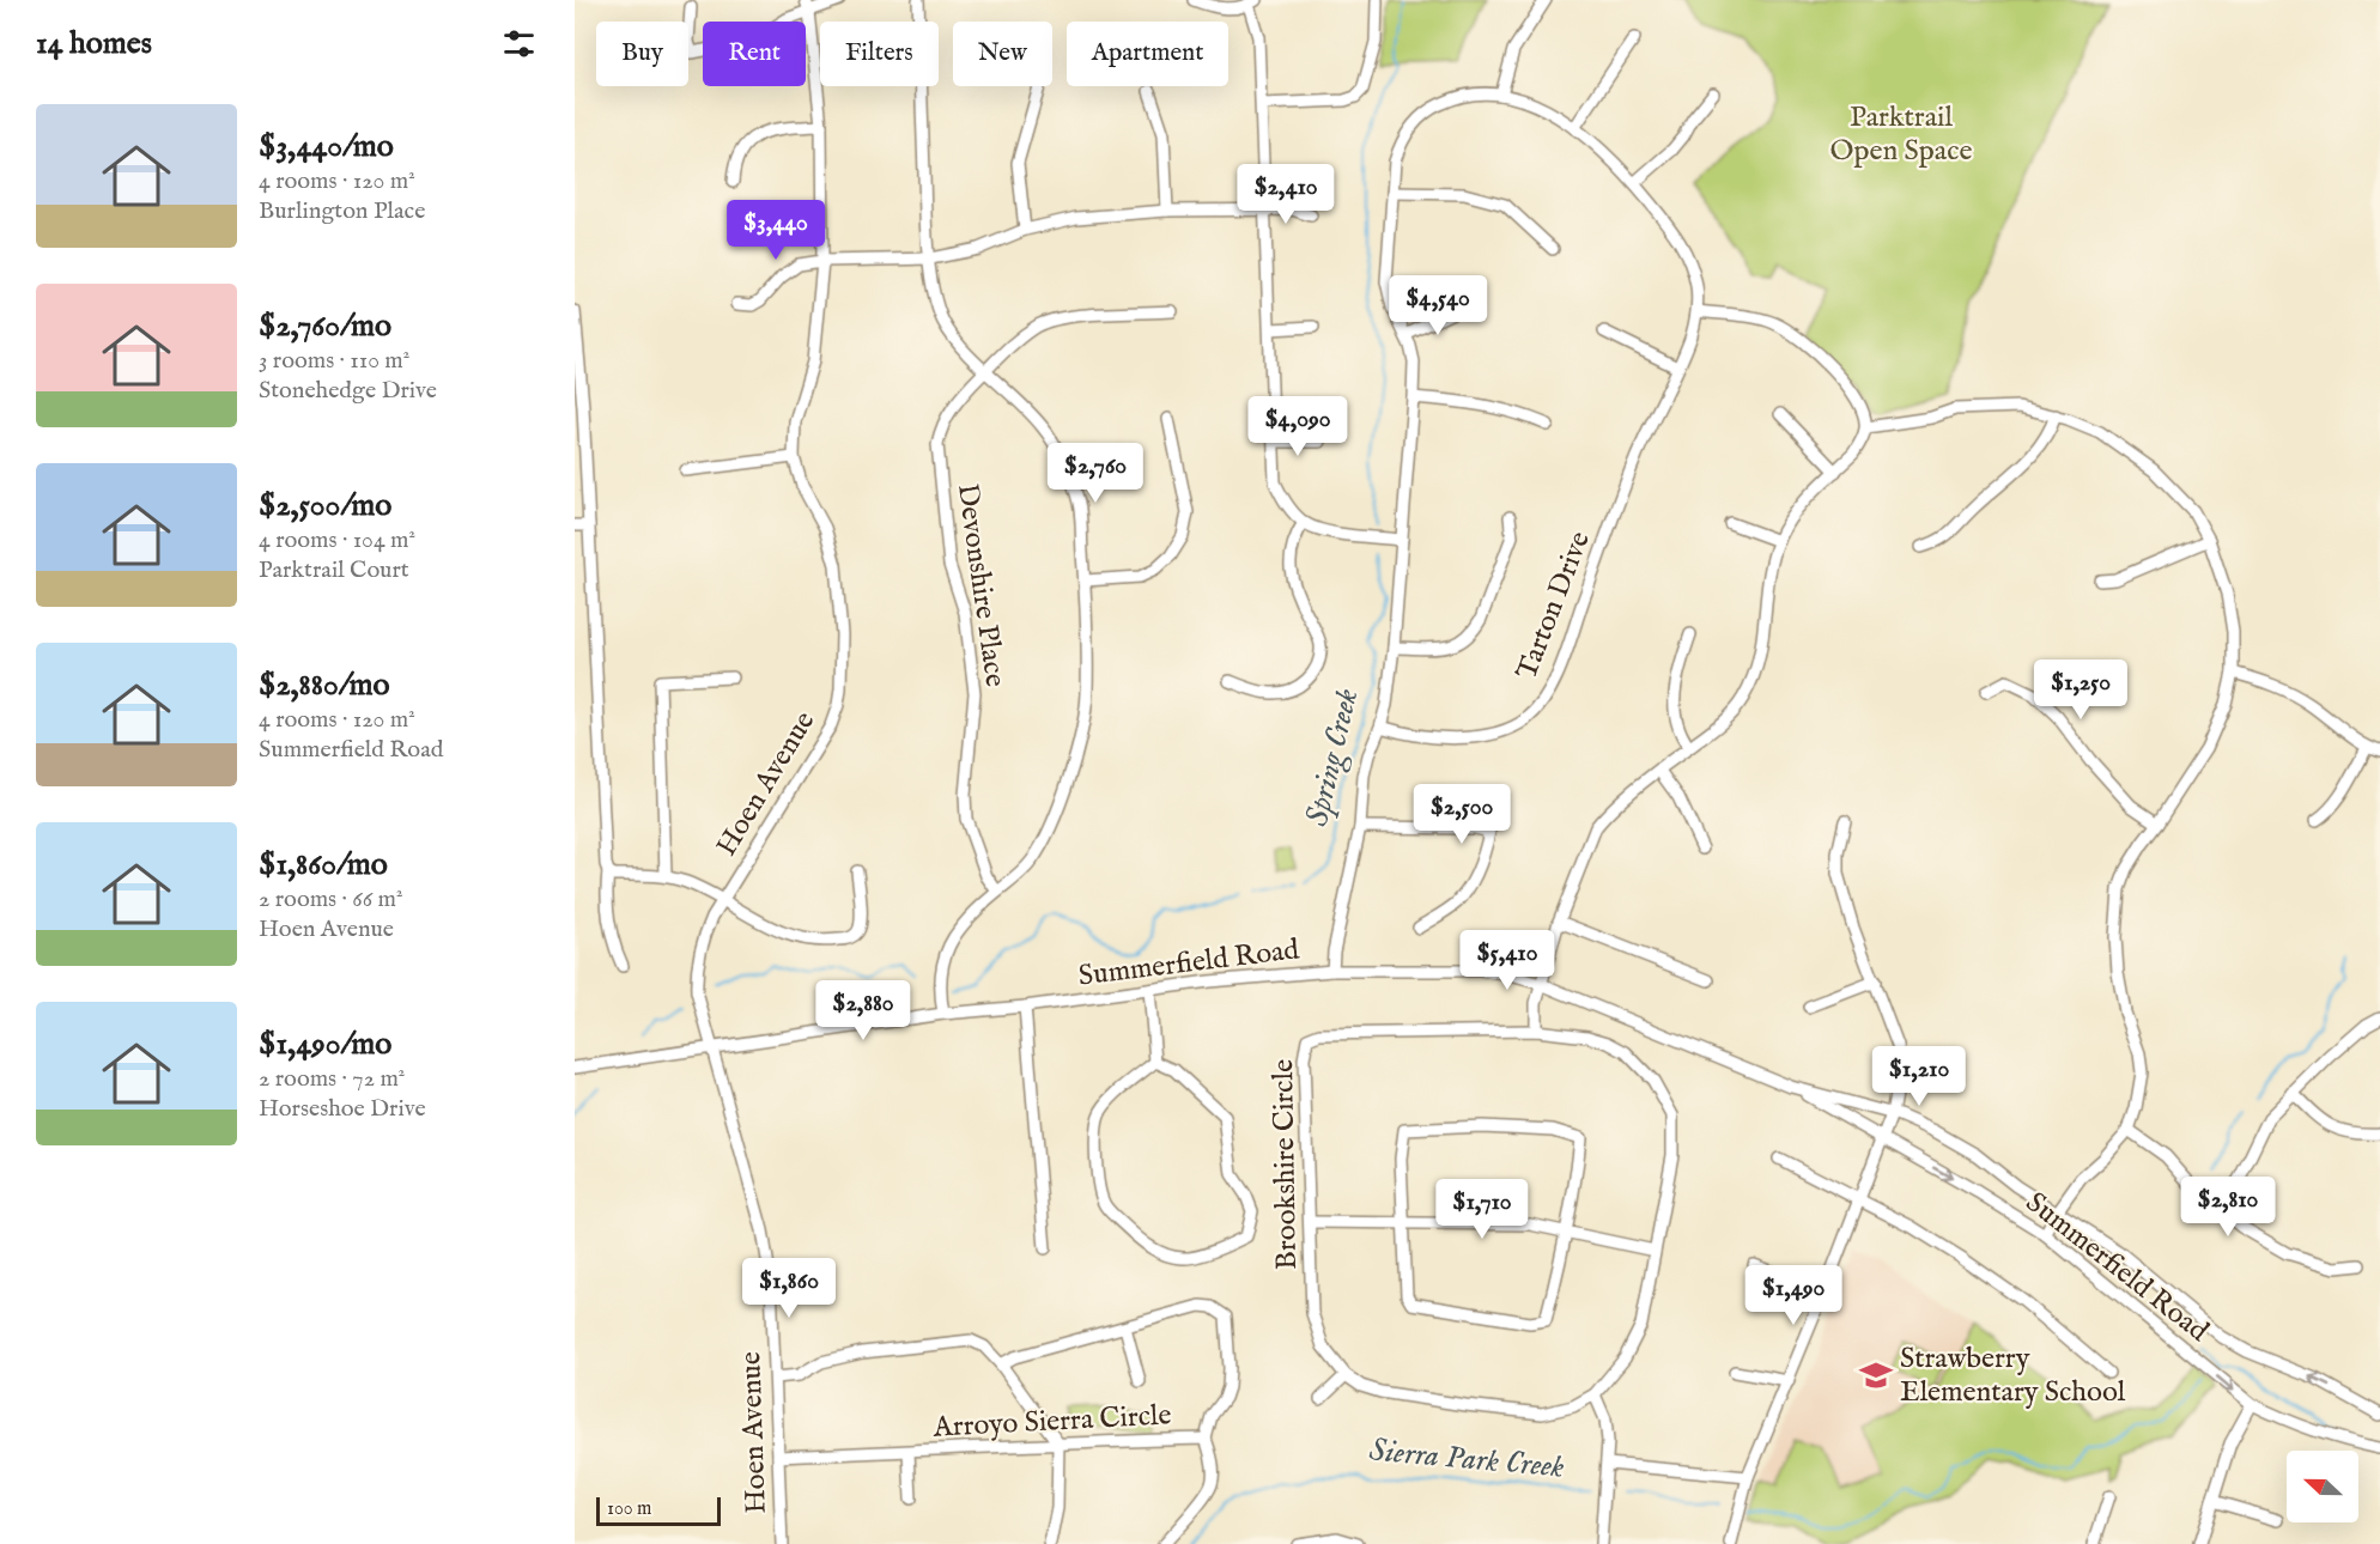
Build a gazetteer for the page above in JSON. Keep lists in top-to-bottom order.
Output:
{
  "streets": {
    "street": [
      "Devonshire Place",
      "Tarton Drive",
      "Hoen Avenue",
      "Summerfield Road",
      "Brookshire Circle",
      "Arroyo Sierra Circle"
    ]
  },
  "crossings": [
    ["Hoen Avenue", "Summerfield Road"],
    ["Hoen Avenue", "Arroyo Sierra Circle"]
  ],
  "water": ["Spring Creek", "Sierra Park Creek"],
  "parks": ["Parktrail Open Space"],
  "places": {
    "school or university": ["Strawberry Elementary School"]
  },
  "scale_bar": "100 m",
  "north": "left",
  "page": {
    "heading": "14 homes",
    "chip": [
      "Buy",
      "Rent",
      "Filters",
      "New",
      "Apartment"
    ],
    "list": [
      {
        "name": "$3,440/mo",
        "note": "4 rooms · 120 m² · Burlington Place"
      },
      {
        "name": "$2,760/mo",
        "note": "3 rooms · 110 m² · Stonehedge Drive"
      },
      {
        "name": "$2,500/mo",
        "note": "4 rooms · 104 m² · Parktrail Court"
      },
      {
        "name": "$2,880/mo",
        "note": "4 rooms · 120 m² · Summerfield Road"
      },
      {
        "name": "$1,860/mo",
        "note": "2 rooms · 66 m² · Hoen Avenue"
      },
      {
        "name": "$1,490/mo",
        "note": "2 rooms · 72 m² · Horseshoe Drive"
      }
    ],
    "price": [
      "$2,410",
      "$3,440",
      "$4,540",
      "$4,090",
      "$2,760",
      "$1,250",
      "$2,500",
      "$5,410",
      "$2,880",
      "$1,210",
      "$2,810",
      "$1,710",
      "$1,860",
      "$1,490"
    ],
    "scale": "100 m"
  }
}
